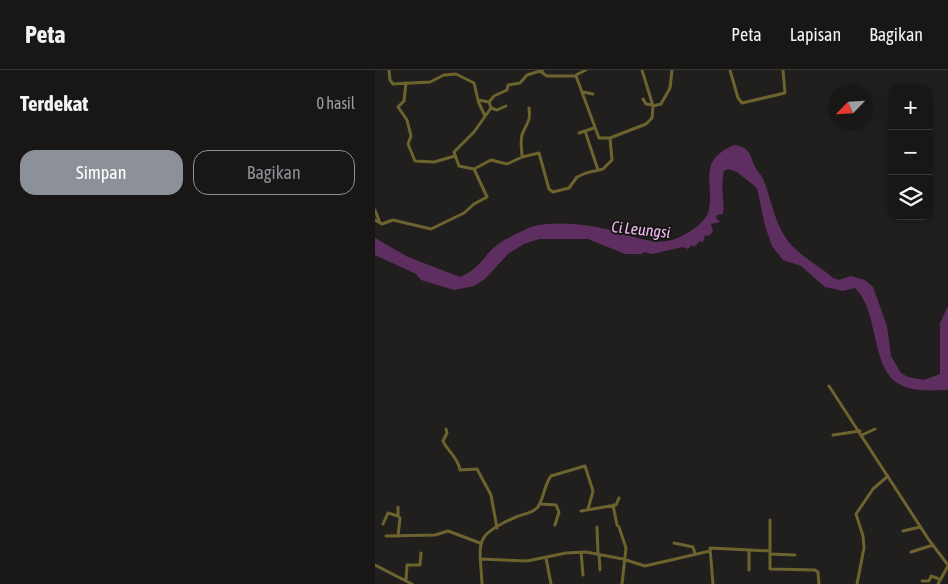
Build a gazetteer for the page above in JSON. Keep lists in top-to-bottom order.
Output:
{
  "water": ["Ci Leungsi"],
  "north": "bottom left",
  "page": {
    "header": "Peta",
    "nav": ["Peta", "Lapisan", "Bagikan"],
    "heading": ["Terdekat", "0 hasil"],
    "map_buttons": ["+", "−"],
    "buttons": ["Simpan", "Bagikan"]
  }
}
